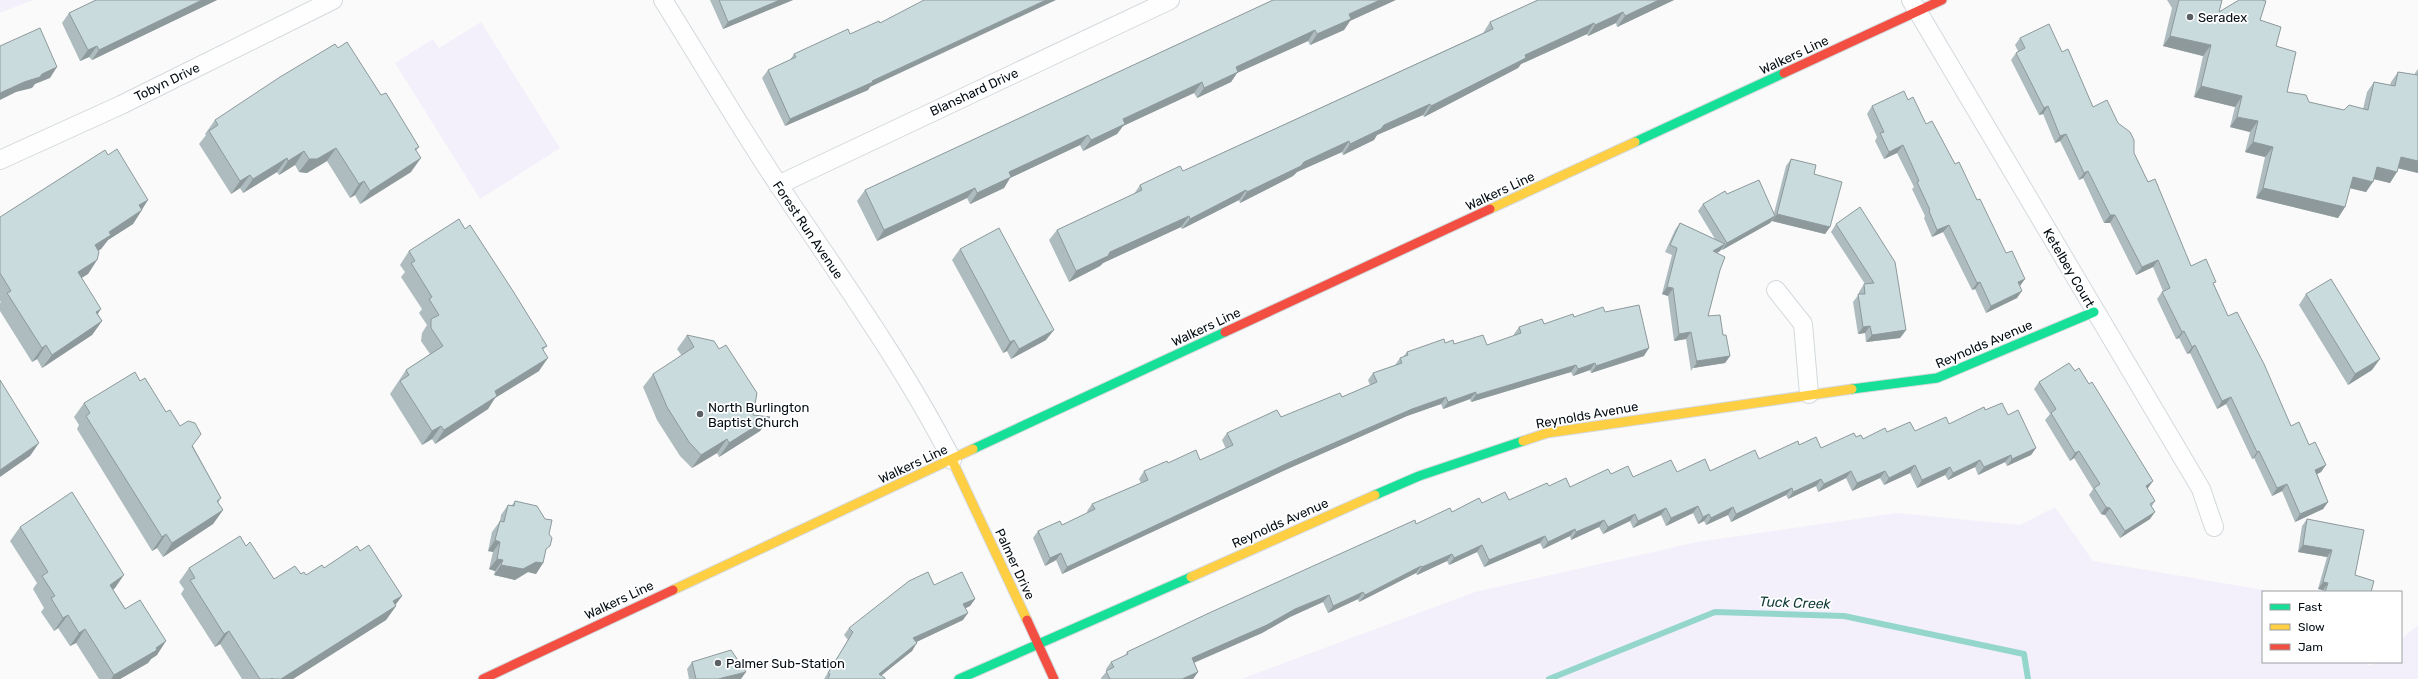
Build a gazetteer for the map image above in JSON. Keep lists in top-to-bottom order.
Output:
{
  "streets": {
    "main road": ["Walkers Line", "Reynolds Avenue", "Palmer Drive"],
    "street": [
      "Tobyn Drive",
      "Blanshard Drive",
      "Forest Run Avenue",
      "Ketelbey Court"
    ]
  },
  "crossings": [
    ["Walkers Line", "Forest Run Avenue"],
    ["Walkers Line", "Ketelbey Court"],
    ["Walkers Line", "Palmer Drive"],
    ["Blanshard Drive", "Forest Run Avenue"],
    ["Forest Run Avenue", "Palmer Drive"],
    ["Ketelbey Court", "Reynolds Avenue"],
    ["Reynolds Avenue", "Palmer Drive"]
  ],
  "water": ["Tuck Creek"],
  "places": ["Seradex", "North Burlington Baptist Church", "Palmer Sub-Station"],
  "legend": ["Fast", "Slow", "Jam"]
}
